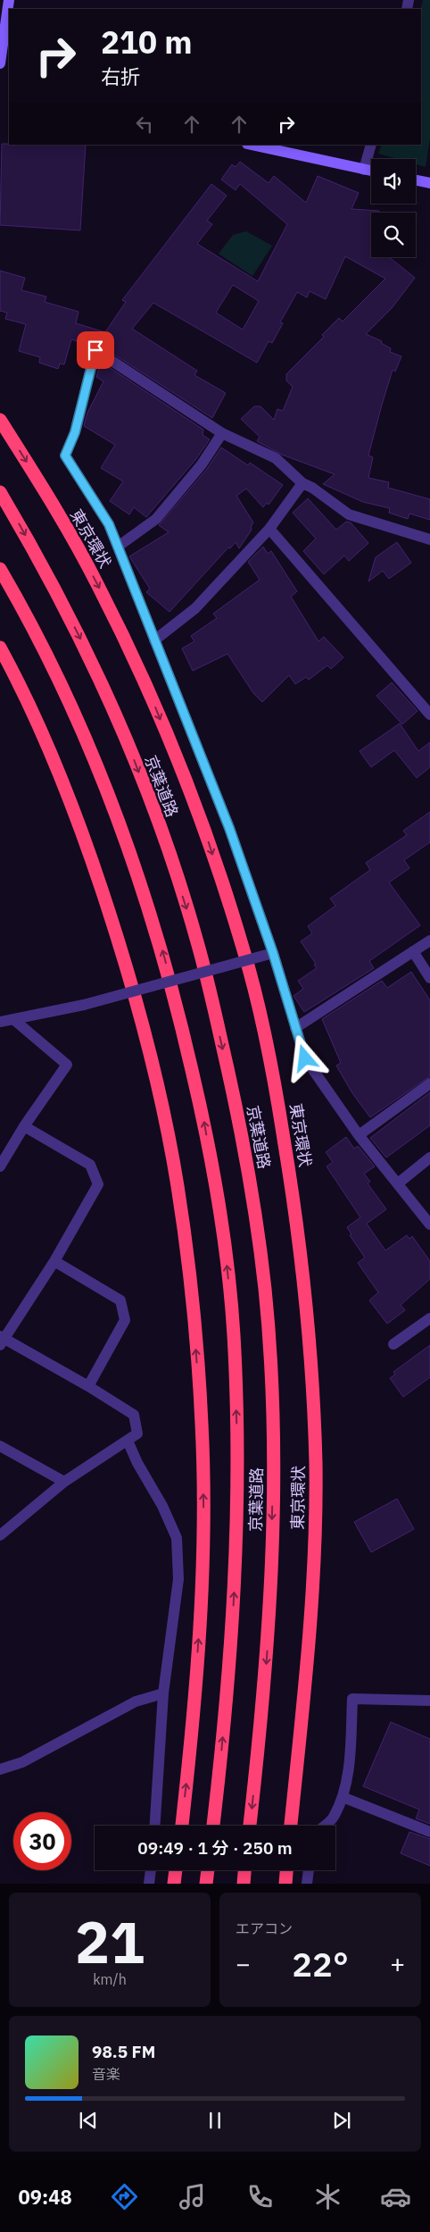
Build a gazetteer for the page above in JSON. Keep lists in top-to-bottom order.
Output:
{
  "streets": {
    "highway": ["東京環状", "京葉道路"]
  },
  "page": {
    "turn": ["210 m", "右折"],
    "limit": "30",
    "trip": "09:49 · 1 分 · 250 m",
    "tile": [
      ["21", "km/h"],
      "エアコン"
    ],
    "heat": ["−", "22°", "+"],
    "song": ["98.5 FM", "音楽"],
    "tabs": "09:48"
  }
}
